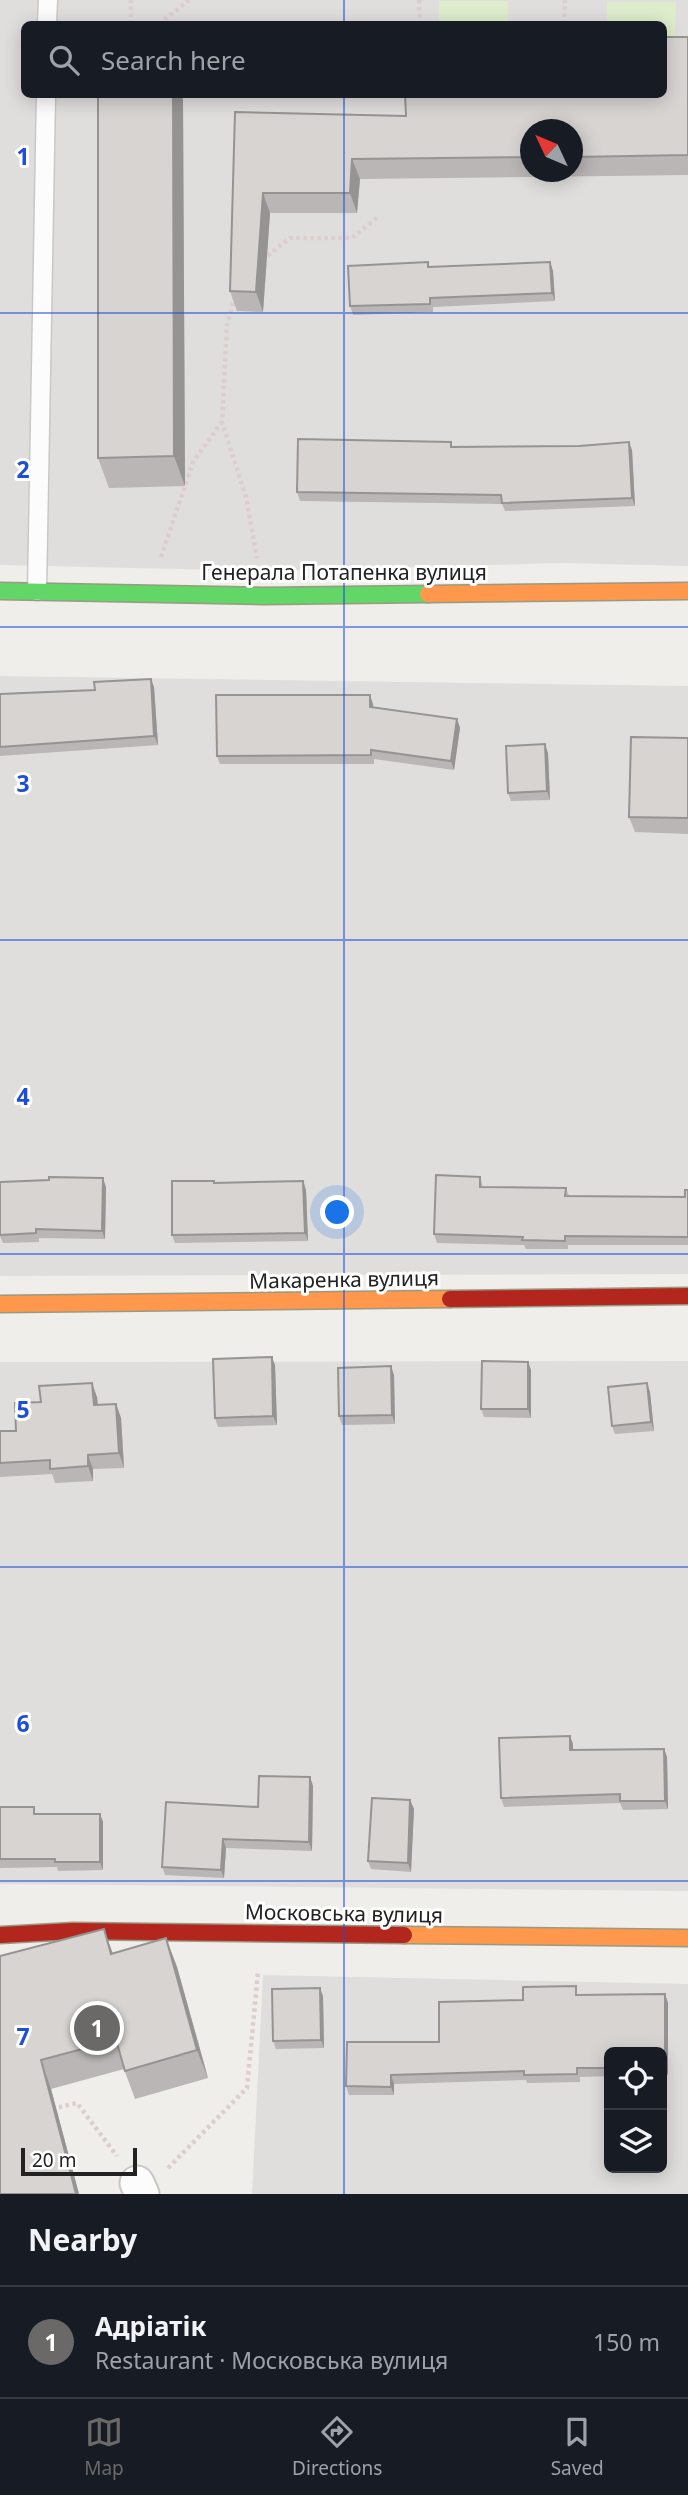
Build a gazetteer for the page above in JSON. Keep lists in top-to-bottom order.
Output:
{
  "streets": {
    "street": ["Генерала Потапенка вулиця", "Макаренка вулиця", "Московська вулиця"]
  },
  "scale_bar": "20 m",
  "north": "top left",
  "page": {
    "search": "Search here",
    "pins": "1",
    "scale": "20 m",
    "heading": "Nearby",
    "list": [
      {
        "mark": "1",
        "name": "Адріатік",
        "note": "Restaurant · Московська вулиця",
        "value": "150 m"
      }
    ],
    "nav": ["Map", "Directions", "Saved"]
  },
  "grid": {
    "rows": [
      "1",
      "2",
      "3",
      "4",
      "5",
      "6",
      "7"
    ]
  }
}
